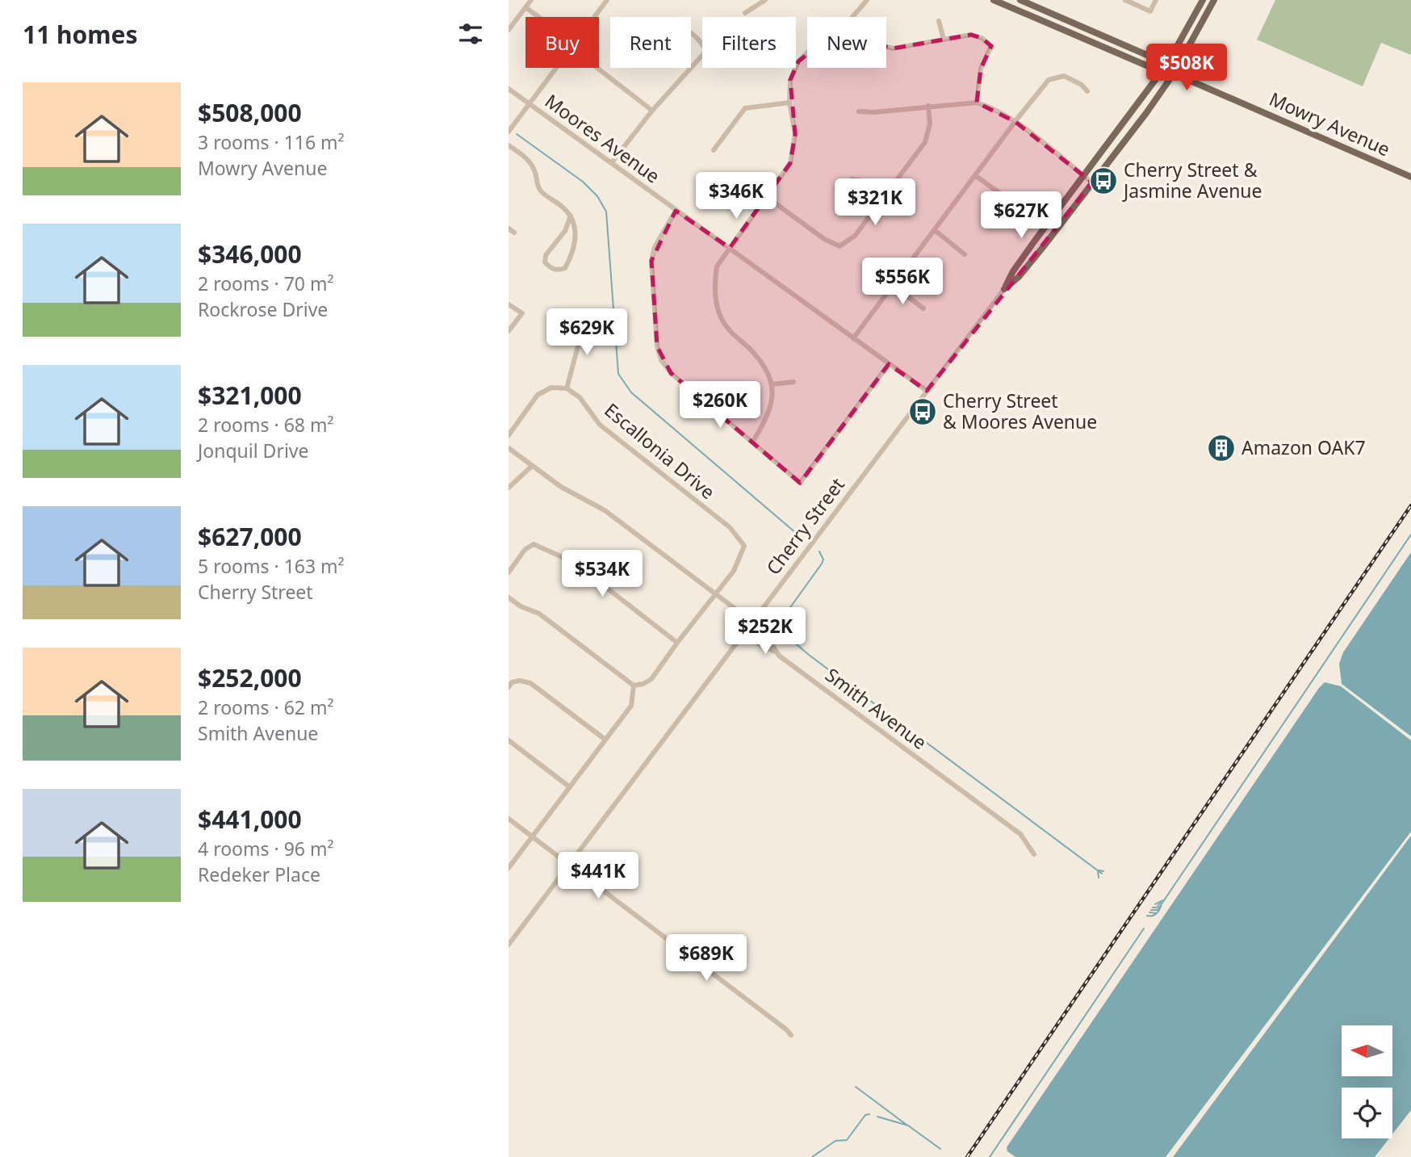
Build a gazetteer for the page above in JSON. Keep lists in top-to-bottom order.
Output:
{
  "streets": {
    "main road": ["Mowry Avenue", "Cherry Street"],
    "street": ["Moores Avenue", "Escallonia Drive", "Smith Avenue"]
  },
  "crossings": [
    ["Mowry Avenue", "Cherry Street"],
    ["Moores Avenue", "Cherry Street"],
    ["Escallonia Drive", "Smith Avenue"],
    ["Cherry Street", "Smith Avenue"]
  ],
  "places": {
    "bus stop": ["Cherry Street & Jasmine Avenue", "Cherry Street & Moores Avenue"],
    "building": ["Amazon OAK7"]
  },
  "north": "left",
  "page": {
    "heading": "11 homes",
    "chip": [
      "Buy",
      "Rent",
      "Filters",
      "New"
    ],
    "price": [
      "$508K",
      "$346K",
      "$321K",
      "$627K",
      "$556K",
      "$629K",
      "$260K",
      "$534K",
      "$252K",
      "$441K",
      "$689K"
    ],
    "list": [
      {
        "name": "$508,000",
        "note": "3 rooms · 116 m² · Mowry Avenue"
      },
      {
        "name": "$346,000",
        "note": "2 rooms · 70 m² · Rockrose Drive"
      },
      {
        "name": "$321,000",
        "note": "2 rooms · 68 m² · Jonquil Drive"
      },
      {
        "name": "$627,000",
        "note": "5 rooms · 163 m² · Cherry Street"
      },
      {
        "name": "$252,000",
        "note": "2 rooms · 62 m² · Smith Avenue"
      },
      {
        "name": "$441,000",
        "note": "4 rooms · 96 m² · Redeker Place"
      }
    ]
  }
}
